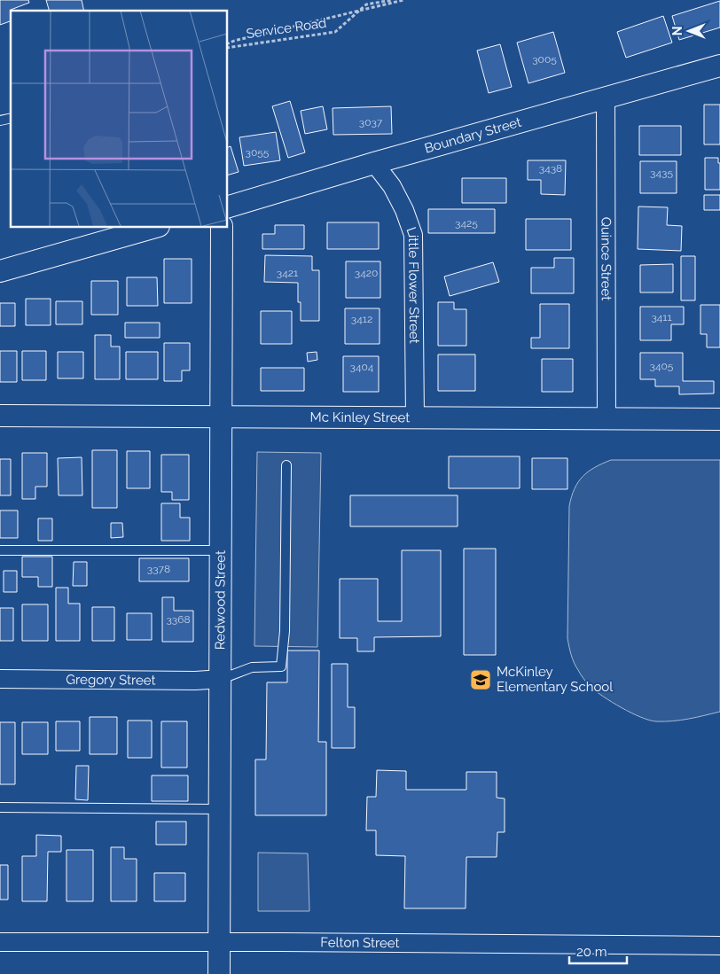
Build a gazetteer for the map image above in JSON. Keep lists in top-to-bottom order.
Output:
{
  "streets": {
    "street": [
      "Boundary Street",
      "Quince Street",
      "Little Flower Street",
      "Mc Kinley Street",
      "Redwood Street",
      "Gregory Street",
      "Felton Street"
    ],
    "path": ["Service Road"]
  },
  "crossings": [
    ["Boundary Street", "Quince Street"],
    ["Boundary Street", "Little Flower Street"],
    ["Quince Street", "Mc Kinley Street"],
    ["Little Flower Street", "Mc Kinley Street"],
    ["Mc Kinley Street", "Redwood Street"],
    ["Redwood Street", "Gregory Street"],
    ["Redwood Street", "Felton Street"]
  ],
  "places": {
    "school or university": ["McKinley Elementary School"]
  },
  "house_numbers": [
    "3005",
    "3037",
    "3055",
    "3438",
    "3435",
    "3425",
    "3421",
    "3420",
    "3411",
    "3412",
    "3405",
    "3404",
    "3378",
    "3368"
  ],
  "scale_bar": "20 m",
  "north": "left"
}
